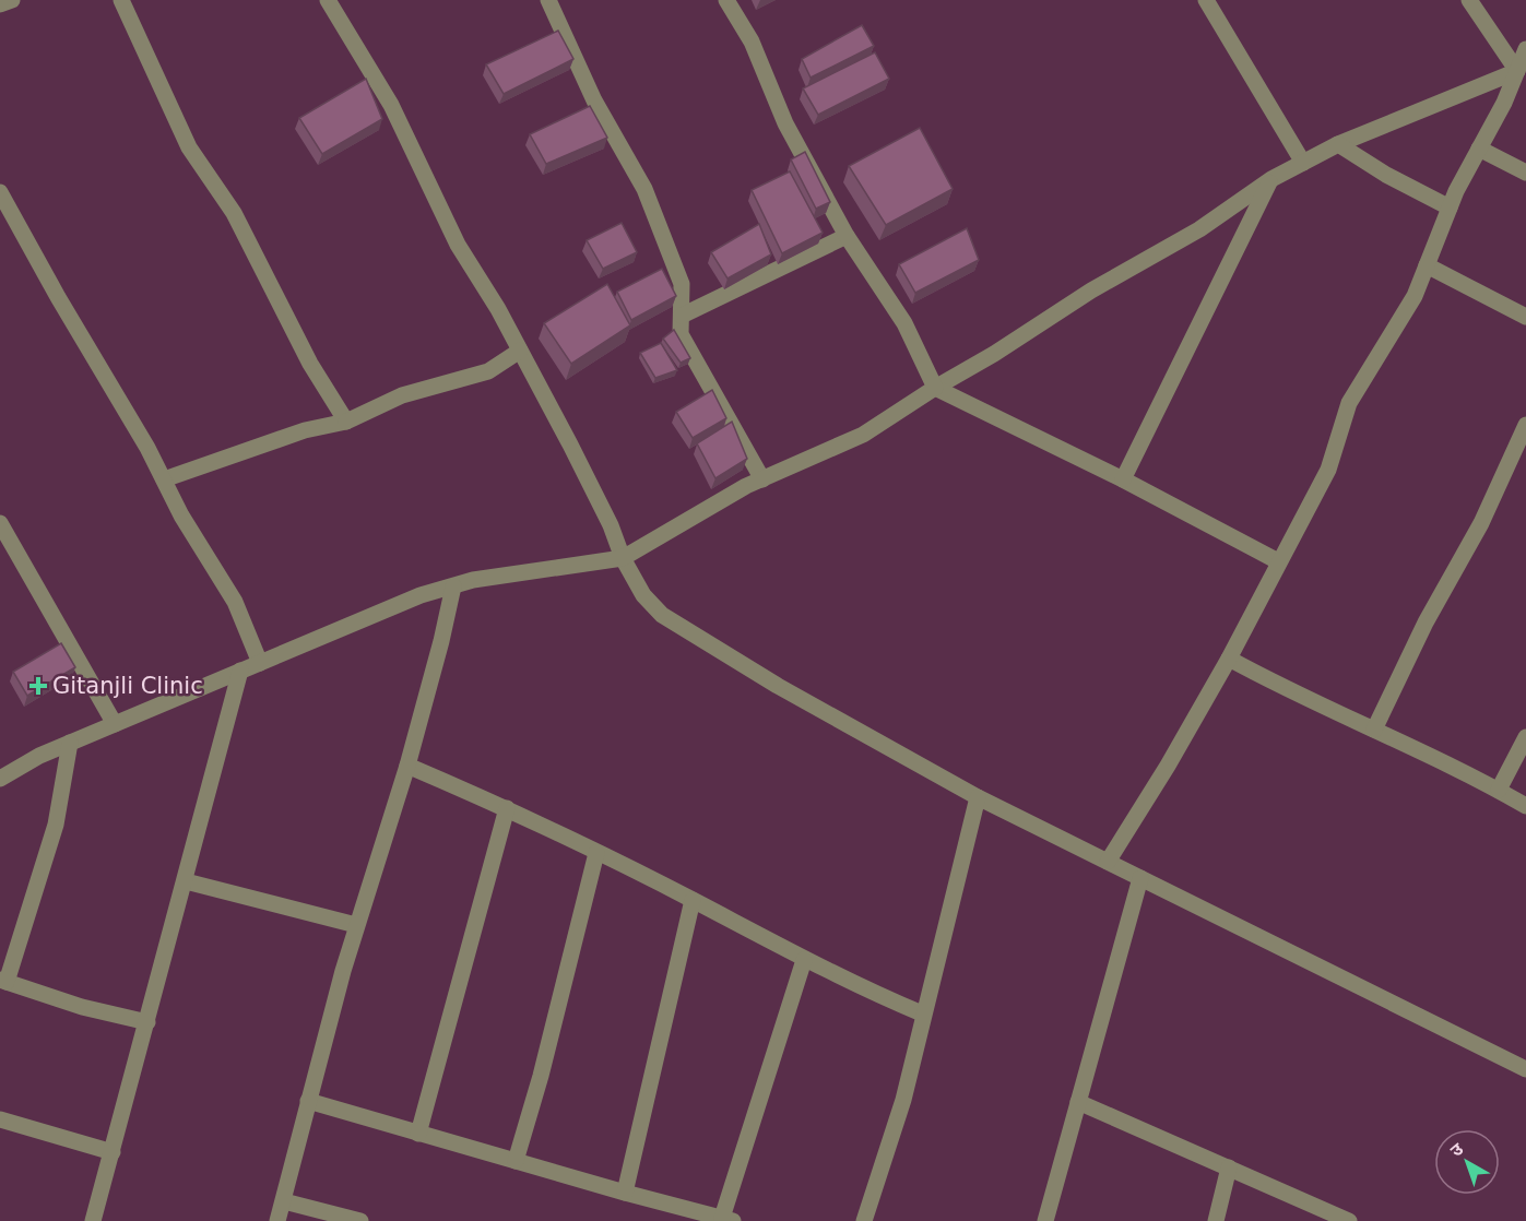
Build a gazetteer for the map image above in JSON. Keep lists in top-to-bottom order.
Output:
{
  "places": {
    "health": ["Gitanjli Clinic"]
  },
  "north": "top left"
}
